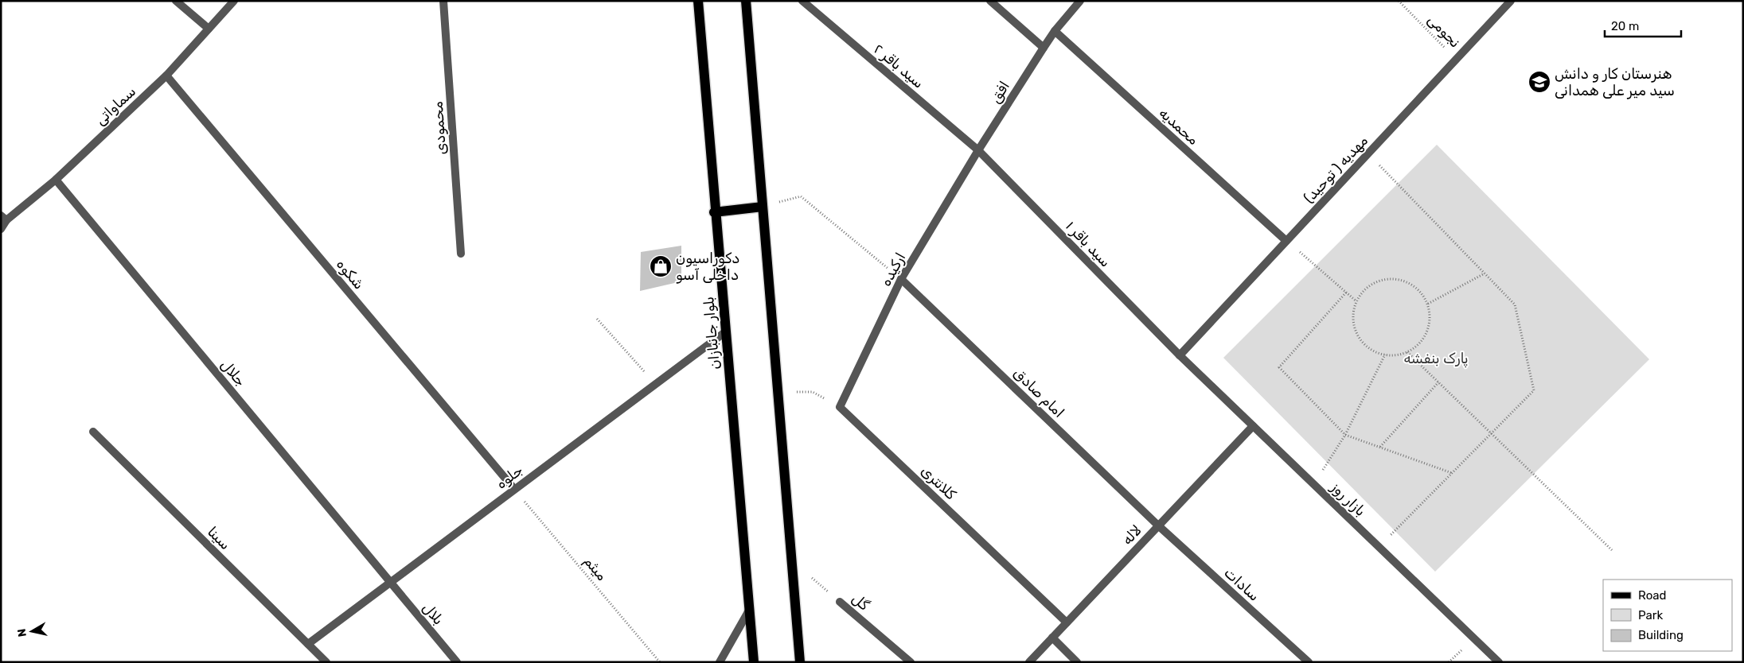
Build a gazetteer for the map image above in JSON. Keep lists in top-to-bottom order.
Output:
{
  "streets": {
    "main road": ["بلوار جانبازان"],
    "street": [
      "سید باقر ۲",
      "افق",
      "سماواتی",
      "محمدیه",
      "محمودی",
      "مهدیه ( توحید)",
      "سید باقر ۱",
      "ارکیده",
      "شکوه",
      "جلال",
      "امام صادق",
      "جلوه",
      "کلانتری",
      "بازار روز",
      "لاله",
      "سینا",
      "سادات",
      "گل",
      "بلال"
    ],
    "path": ["نجومی", "میثم"]
  },
  "crossings": [
    ["نجومی", "مهدیه ( توحید)"],
    ["سید باقر ۲", "افق"],
    ["سید باقر ۲", "سید باقر ۱"],
    ["سید باقر ۲", "ارکیده"],
    ["افق", "محمدیه"],
    ["افق", "سید باقر ۱"],
    ["افق", "ارکیده"],
    ["سماواتی", "شکوه"],
    ["سماواتی", "جلال"],
    ["محمدیه", "مهدیه ( توحید)"],
    ["مهدیه ( توحید)", "سید باقر ۱"],
    ["مهدیه ( توحید)", "بازار روز"],
    ["سید باقر ۱", "ارکیده"],
    ["سید باقر ۱", "بازار روز"],
    ["ارکیده", "امام صادق"],
    ["ارکیده", "کلانتری"],
    ["شکوه", "جلوه"],
    ["شکوه", "میثم"],
    ["بلوار جانبازان", "جلوه"],
    ["جلال", "جلوه"],
    ["جلال", "بلال"],
    ["امام صادق", "لاله"],
    ["امام صادق", "سادات"],
    ["جلوه", "سینا"],
    ["جلوه", "میثم"],
    ["جلوه", "بلال"],
    ["کلانتری", "لاله"],
    ["بازار روز", "لاله"],
    ["لاله", "سادات"]
  ],
  "parks": ["پارک بنفشه"],
  "places": {
    "school or university": ["هنرستان کار و دانش سید میر علی همدانی"],
    "shop": ["دکوراسیون داخلی آسو"]
  },
  "legend": ["Road", "Park", "Building"],
  "scale_bar": "20 m",
  "north": "left"
}
